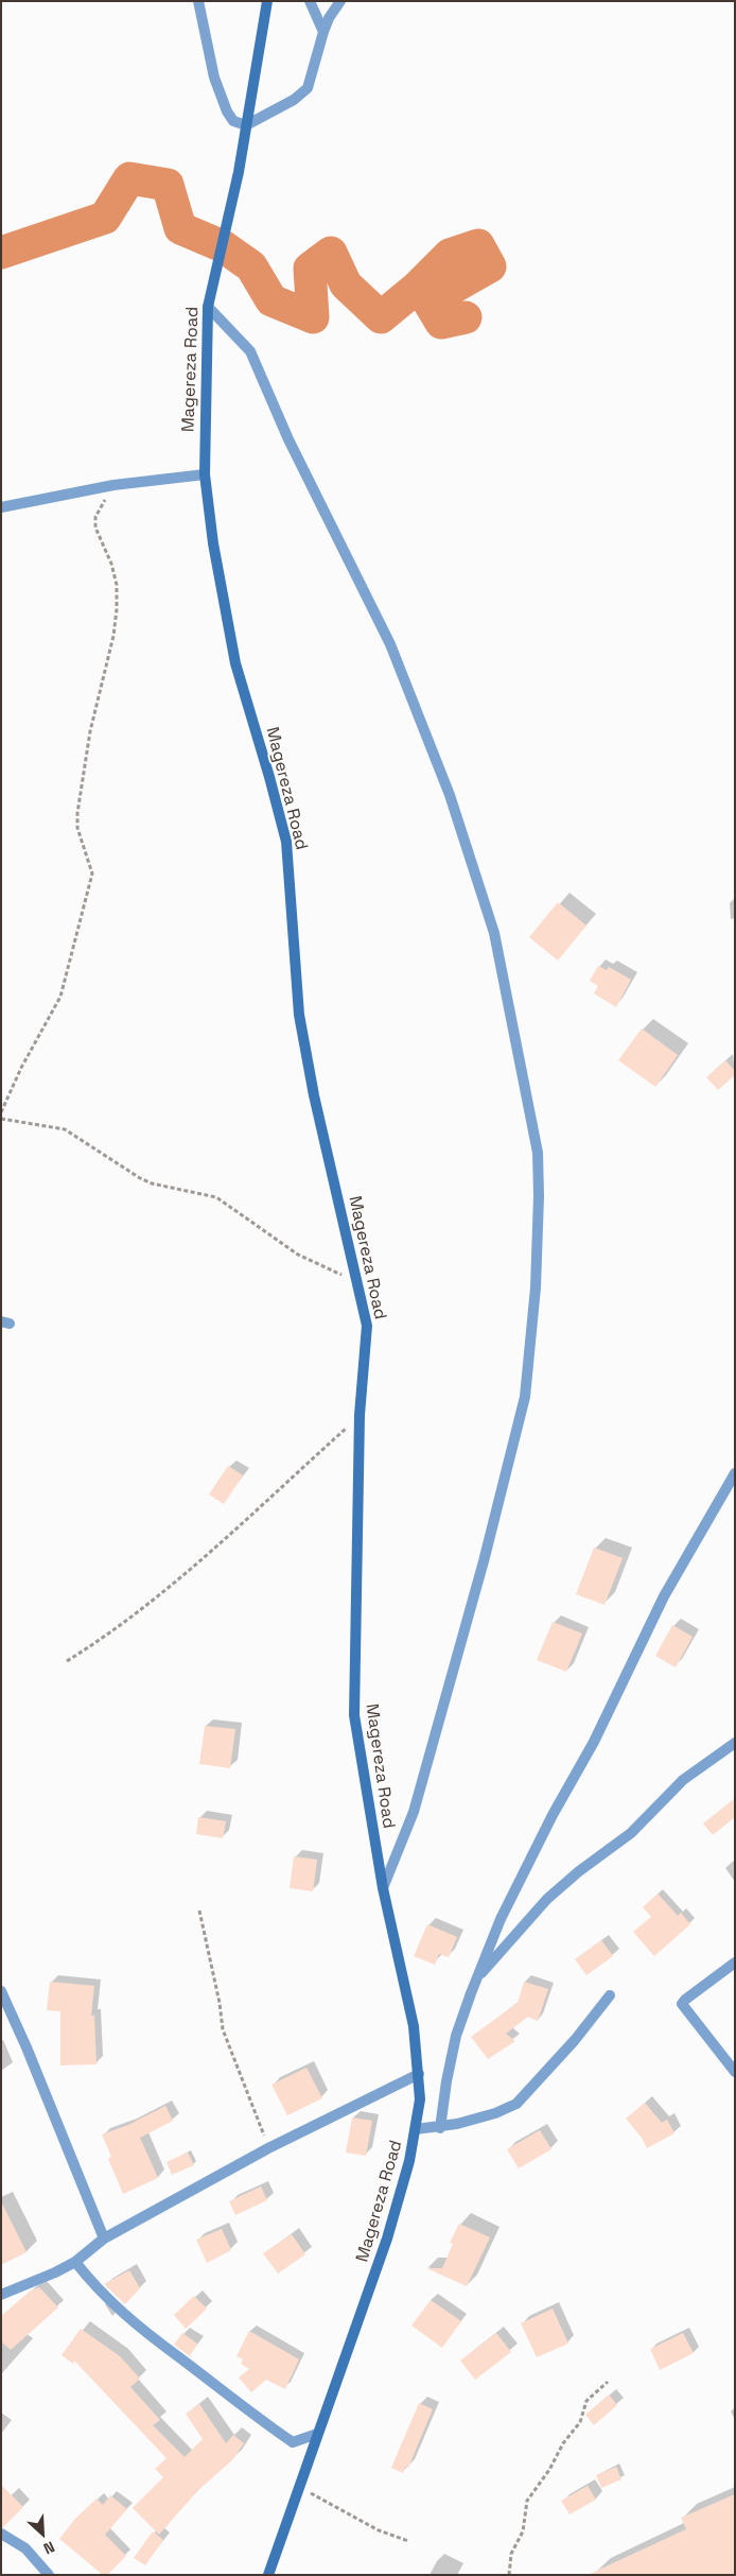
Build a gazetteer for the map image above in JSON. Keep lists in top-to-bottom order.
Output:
{
  "streets": {
    "street": ["Magereza Road"]
  },
  "north": "bottom right"
}
